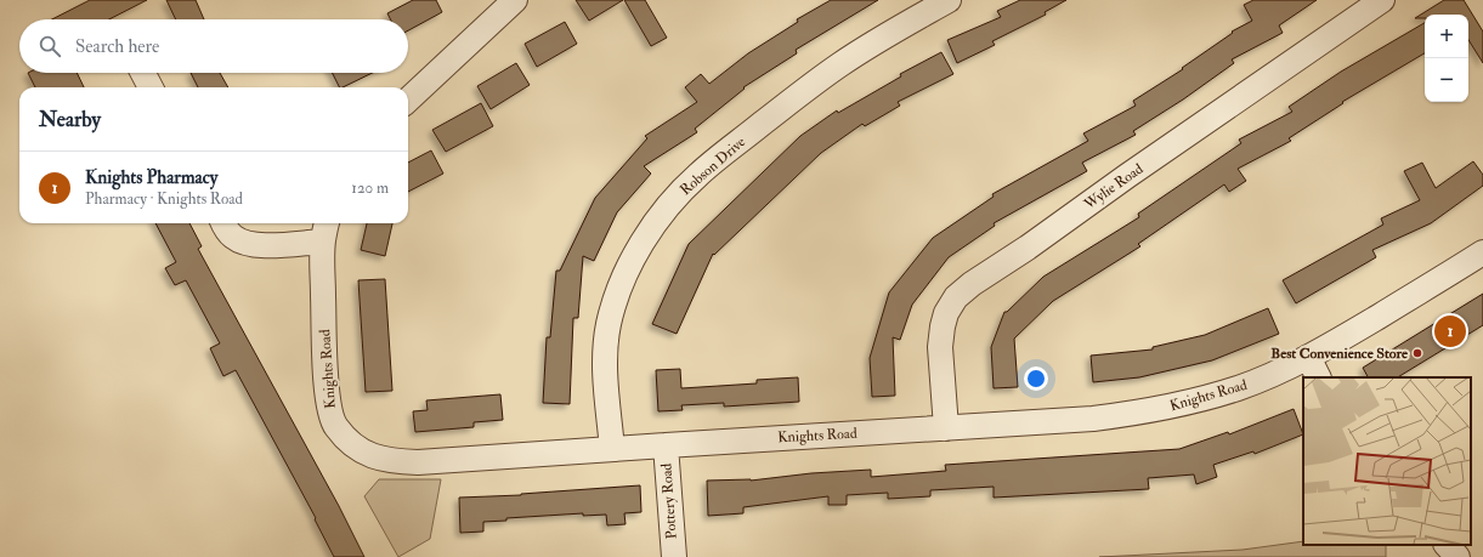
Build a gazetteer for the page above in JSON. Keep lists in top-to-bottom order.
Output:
{
  "streets": {
    "street": [
      "Robson Drive",
      "Wylie Road",
      "Knights Road",
      "Pottery Road"
    ]
  },
  "crossings": [
    ["Robson Drive", "Knights Road"],
    ["Wylie Road", "Knights Road"],
    ["Knights Road", "Pottery Road"]
  ],
  "places": ["Best Convenience Store"],
  "page": {
    "map_buttons": ["+", "−"],
    "search": "Search here",
    "heading": "Nearby",
    "list": [
      {
        "mark": "1",
        "name": "Knights Pharmacy",
        "note": "Pharmacy · Knights Road",
        "value": "120 m"
      }
    ],
    "pins": "1"
  }
}
